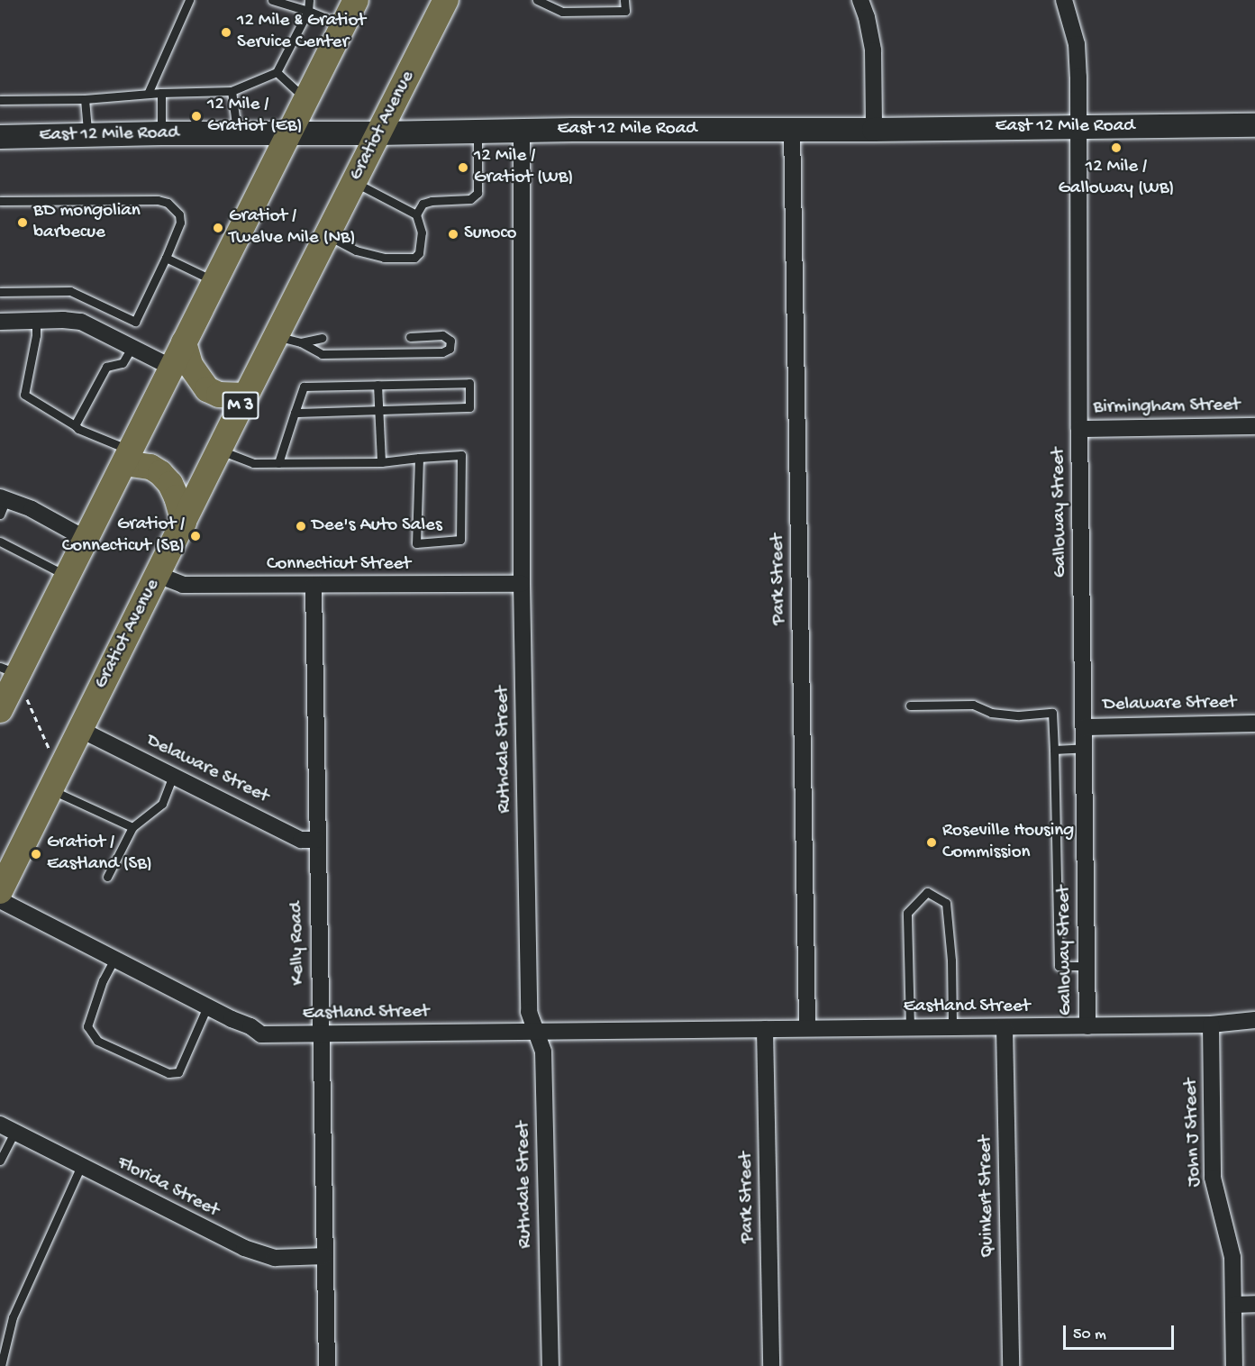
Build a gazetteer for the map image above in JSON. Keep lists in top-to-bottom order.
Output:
{
  "streets": {
    "main road": ["Gratiot Avenue", "East 12 Mile Road", "M 3"],
    "street": [
      "Birmingham Street",
      "Galloway Street",
      "Connecticut Street",
      "Park Street",
      "Delaware Street",
      "Ruthdale Street",
      "Kelly Road",
      "Eastland Street",
      "John J Street",
      "Florida Street",
      "Quinkert Street"
    ]
  },
  "crossings": [
    ["Gratiot Avenue", "East 12 Mile Road"],
    ["Gratiot Avenue", "Connecticut Street"],
    ["Gratiot Avenue", "Delaware Street"],
    ["East 12 Mile Road", "Galloway Street"],
    ["East 12 Mile Road", "Park Street"],
    ["East 12 Mile Road", "Ruthdale Street"],
    ["Birmingham Street", "Galloway Street"],
    ["Galloway Street", "Delaware Street"],
    ["Galloway Street", "Eastland Street"],
    ["Connecticut Street", "Ruthdale Street"],
    ["Connecticut Street", "Kelly Road"],
    ["Park Street", "Eastland Street"],
    ["Delaware Street", "Kelly Road"],
    ["Ruthdale Street", "Eastland Street"],
    ["Kelly Road", "Eastland Street"],
    ["Kelly Road", "Florida Street"],
    ["Eastland Street", "John J Street"],
    ["Eastland Street", "Quinkert Street"]
  ],
  "places": [
    "12 Mile & Gratiot Service Center",
    "12 Mile / Gratiot (EB)",
    "12 Mile / Galloway (WB)",
    "12 Mile / Gratiot (WB)",
    "BD mongolian barbecue",
    "Gratiot / Twelve Mile (NB)",
    "Sunoco",
    "Dee's Auto Sales",
    "Gratiot / Connecticut (SB)",
    "Roseville Housing Commission",
    "Gratiot / Eastland (SB)"
  ],
  "scale_bar": "50 m"
}
